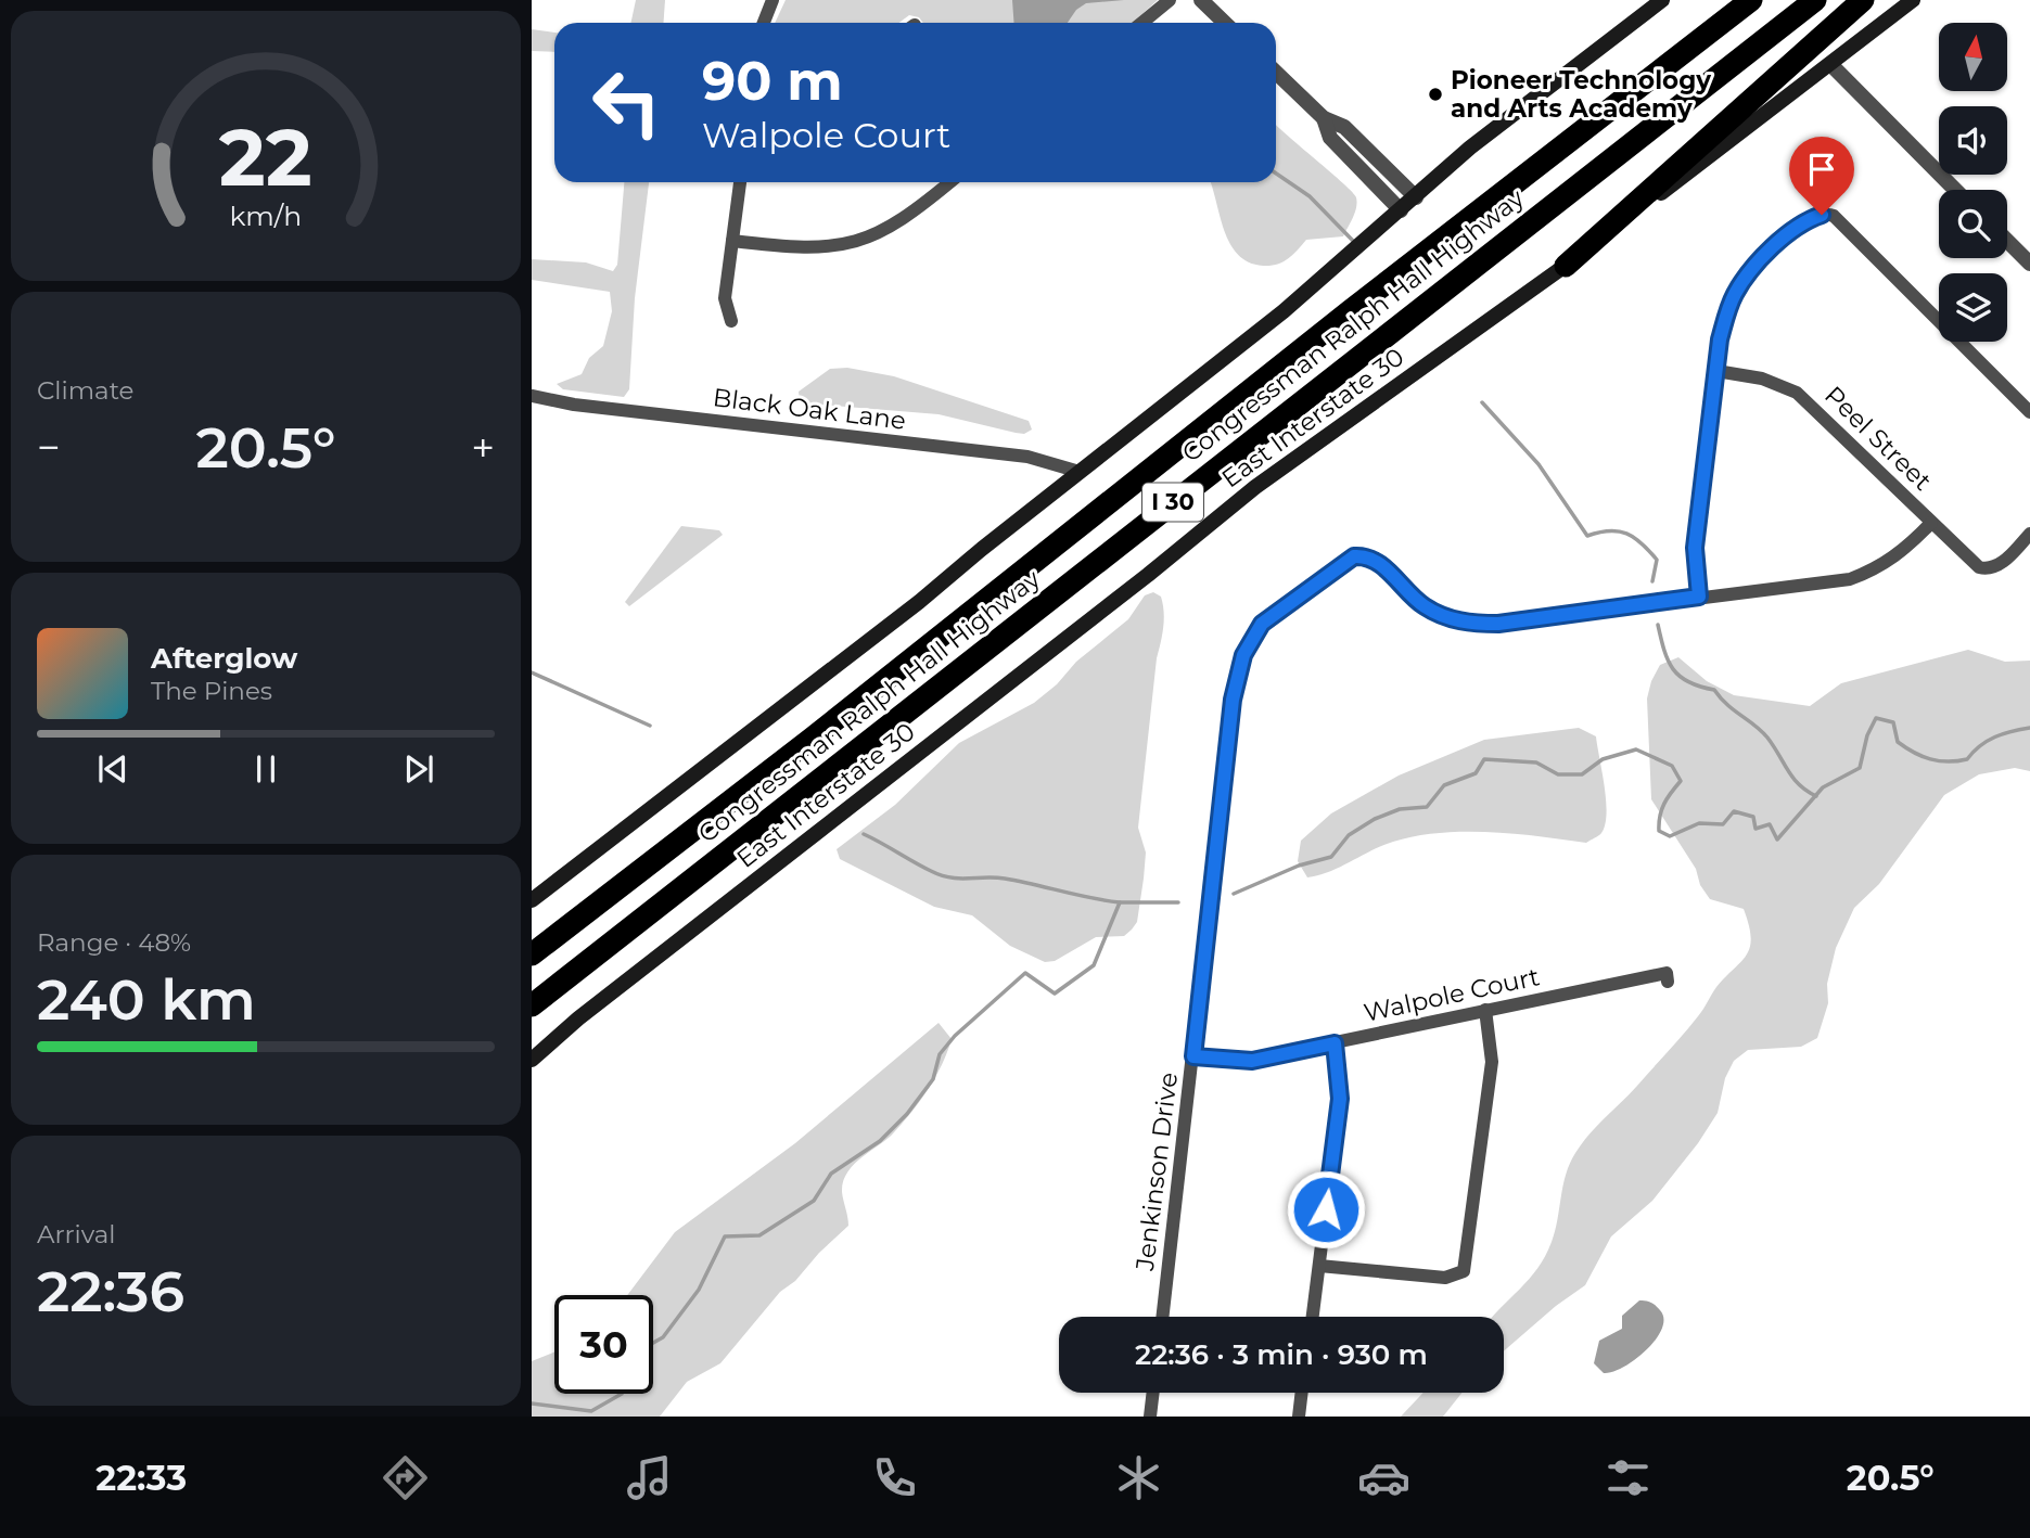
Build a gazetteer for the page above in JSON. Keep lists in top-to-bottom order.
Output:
{
  "streets": {
    "highway": ["Congressman Ralph Hall Highway", "I 30"],
    "main road": ["East Interstate 30"],
    "street": [
      "Black Oak Lane",
      "Peel Street",
      "Walpole Court",
      "Jenkinson Drive"
    ]
  },
  "crossings": [
    ["Peel Street", "Jenkinson Drive"],
    ["Walpole Court", "Jenkinson Drive"]
  ],
  "places": ["Pioneer Technology and Arts Academy"],
  "north": "top",
  "page": {
    "turn": ["90 m", "Walpole Court"],
    "tile": [
      "Climate",
      ["Range · 48%", "240 km"],
      ["Arrival", "22:36"]
    ],
    "heat": ["−", "20.5°", "+"],
    "song": ["Afterglow", "The Pines"],
    "limit": "30",
    "trip": "22:36 · 3 min · 930 m",
    "tabs": ["22:33", "20.5°"],
    "gauge": ["22", "km/h"]
  }
}
